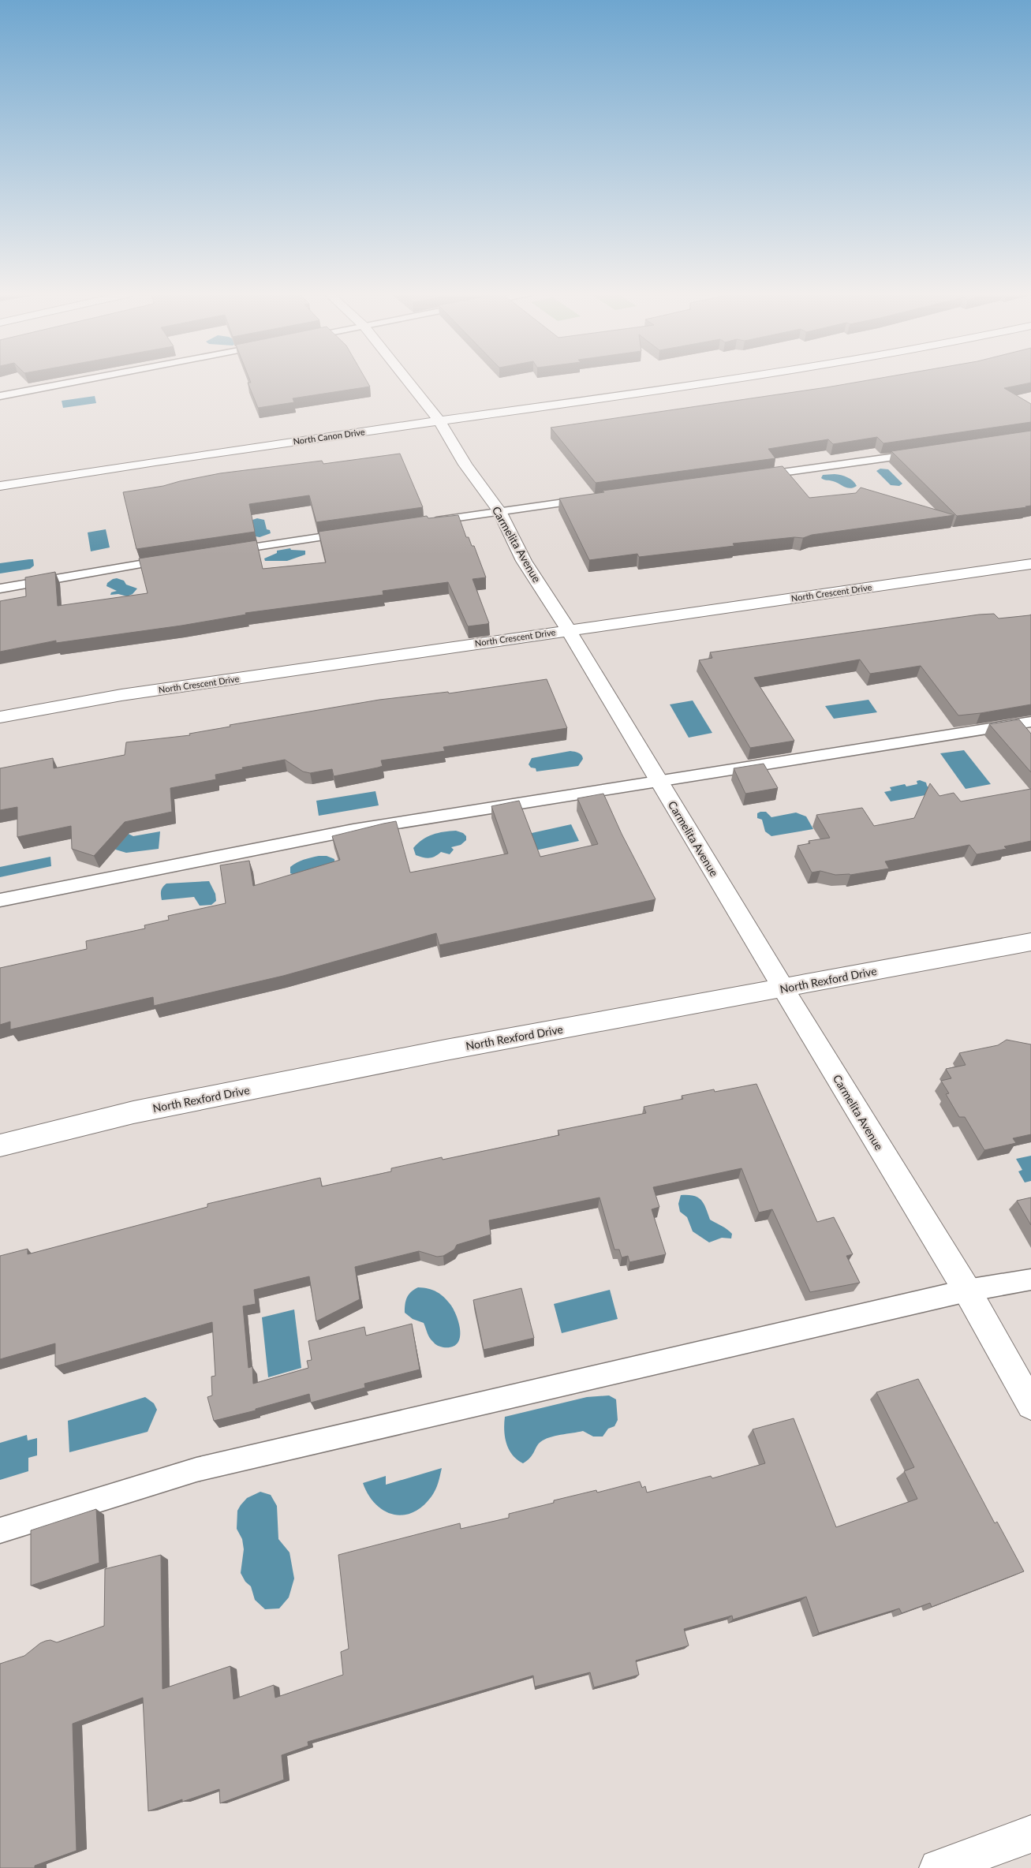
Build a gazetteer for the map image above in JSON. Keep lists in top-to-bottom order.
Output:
{
  "streets": {
    "street": [
      "North Canon Drive",
      "Carmelita Avenue",
      "North Crescent Drive",
      "North Rexford Drive"
    ]
  },
  "crossings": [
    ["North Canon Drive", "Carmelita Avenue"],
    ["Carmelita Avenue", "North Crescent Drive"],
    ["Carmelita Avenue", "North Rexford Drive"]
  ]
}
